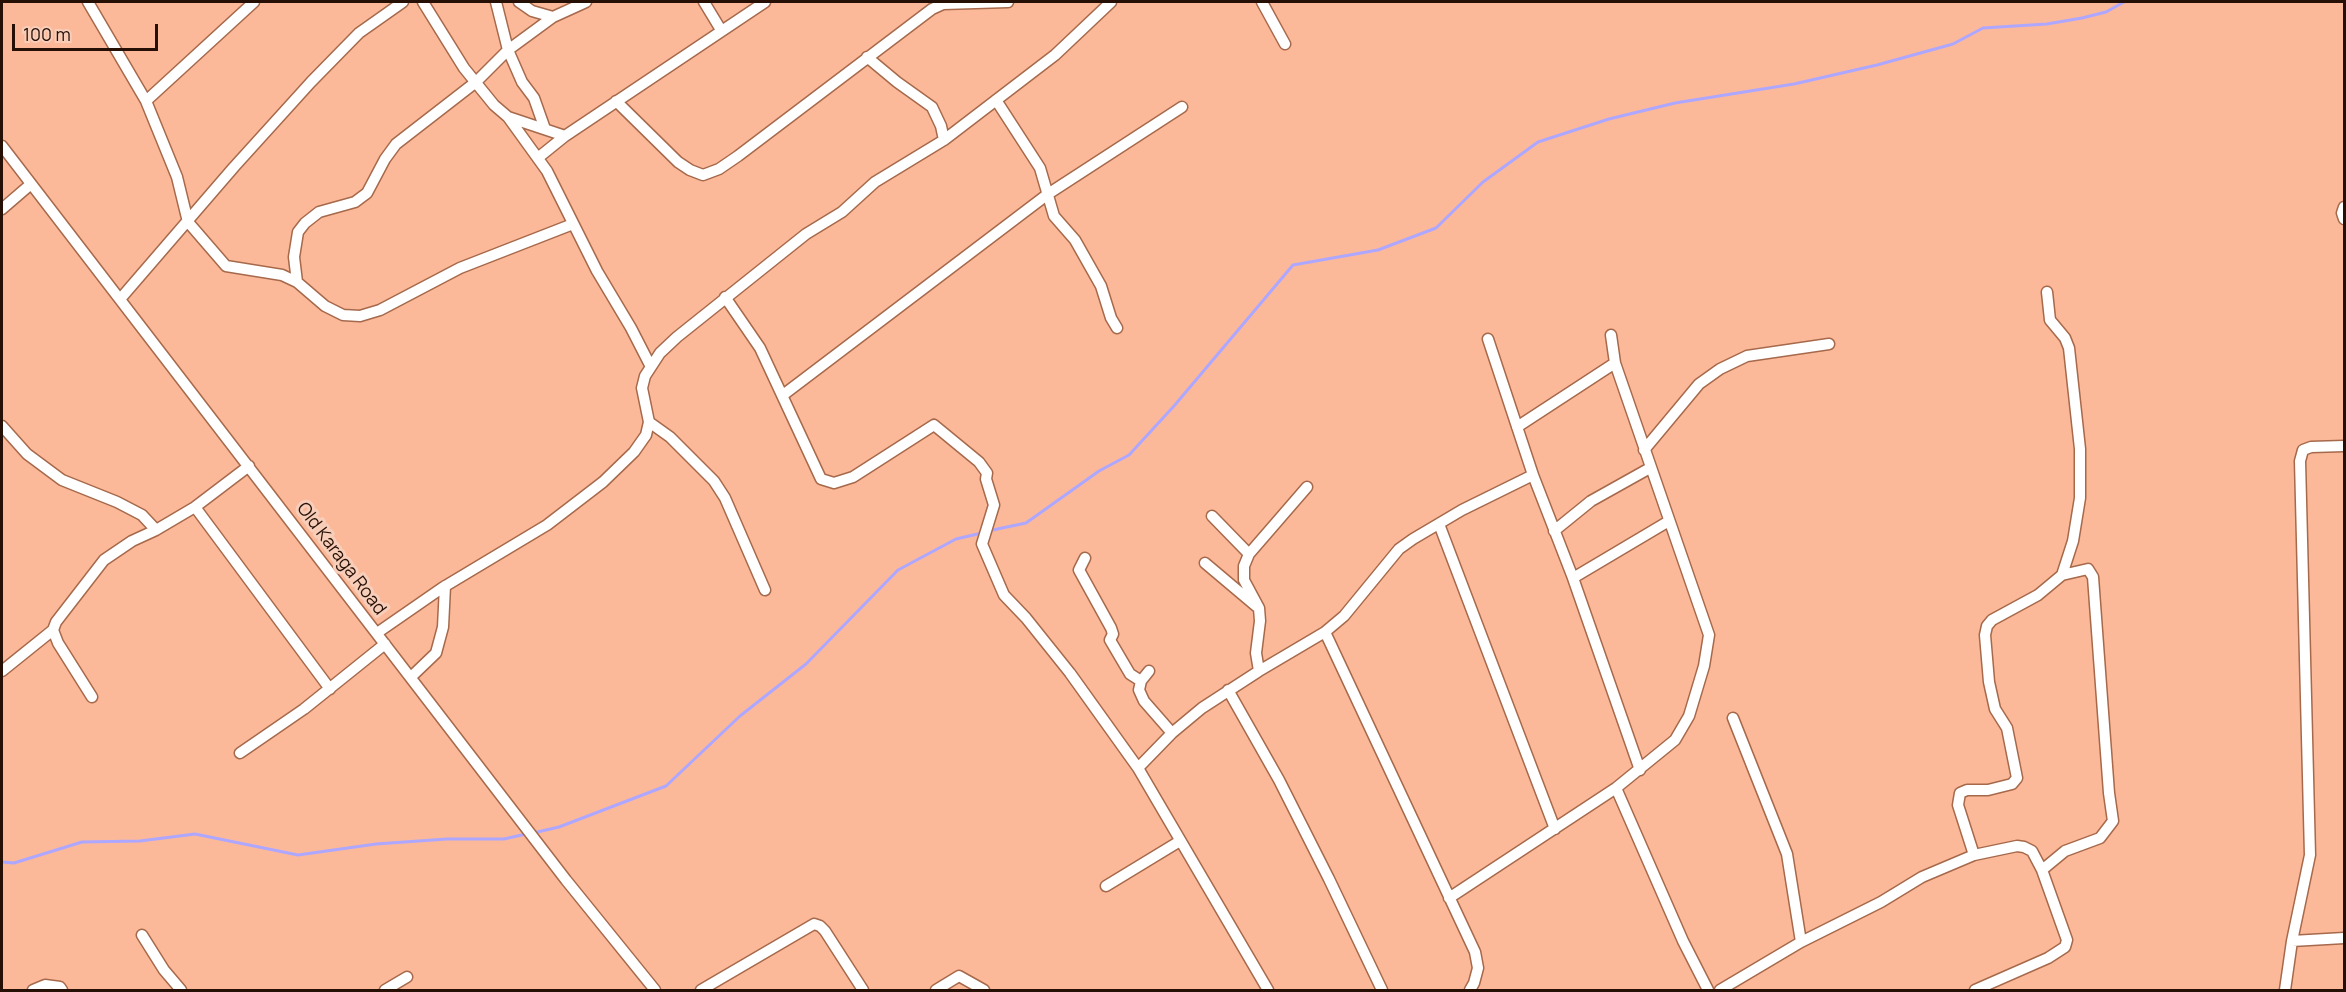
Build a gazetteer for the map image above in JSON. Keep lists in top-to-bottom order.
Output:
{
  "streets": {
    "street": ["Old Karaga Road"]
  },
  "scale_bar": "100 m"
}
